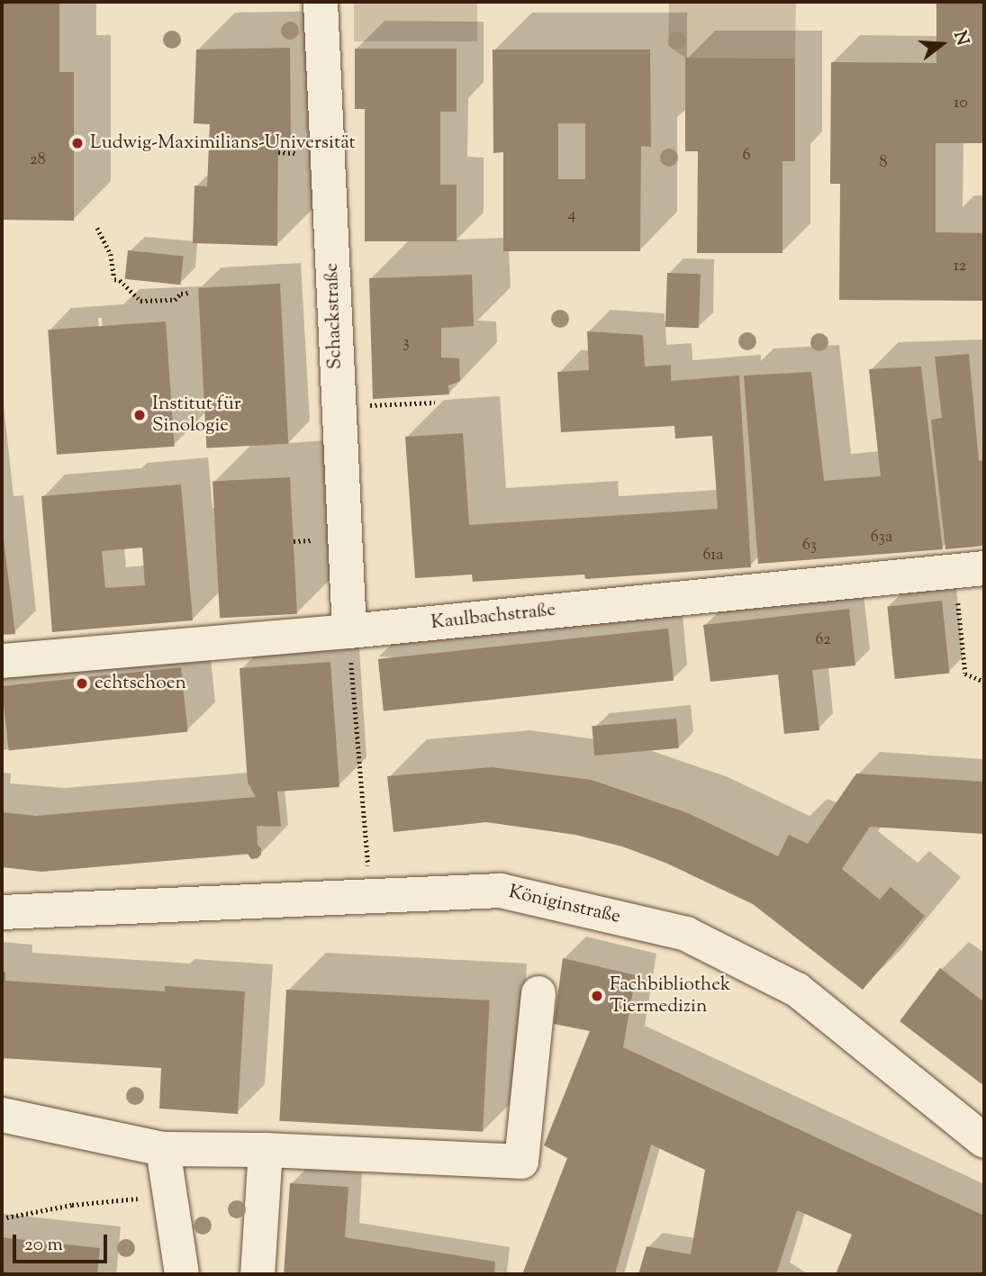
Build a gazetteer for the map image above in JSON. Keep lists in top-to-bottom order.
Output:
{
  "streets": {
    "street": ["Schackstraße", "Kaulbachstraße", "Königinstraße"]
  },
  "crossings": [
    ["Schackstraße", "Kaulbachstraße"]
  ],
  "places": [
    "Ludwig-Maximilians-Universität",
    "Institut für Sinologie",
    "echtschoen",
    "Fachbibliothek Tiermedizin"
  ],
  "house_numbers": [
    "10",
    "6",
    "28",
    "8",
    "4",
    "12",
    "3",
    "63a",
    "63",
    "61a",
    "62"
  ],
  "scale_bar": "20 m",
  "north": "right"
}
